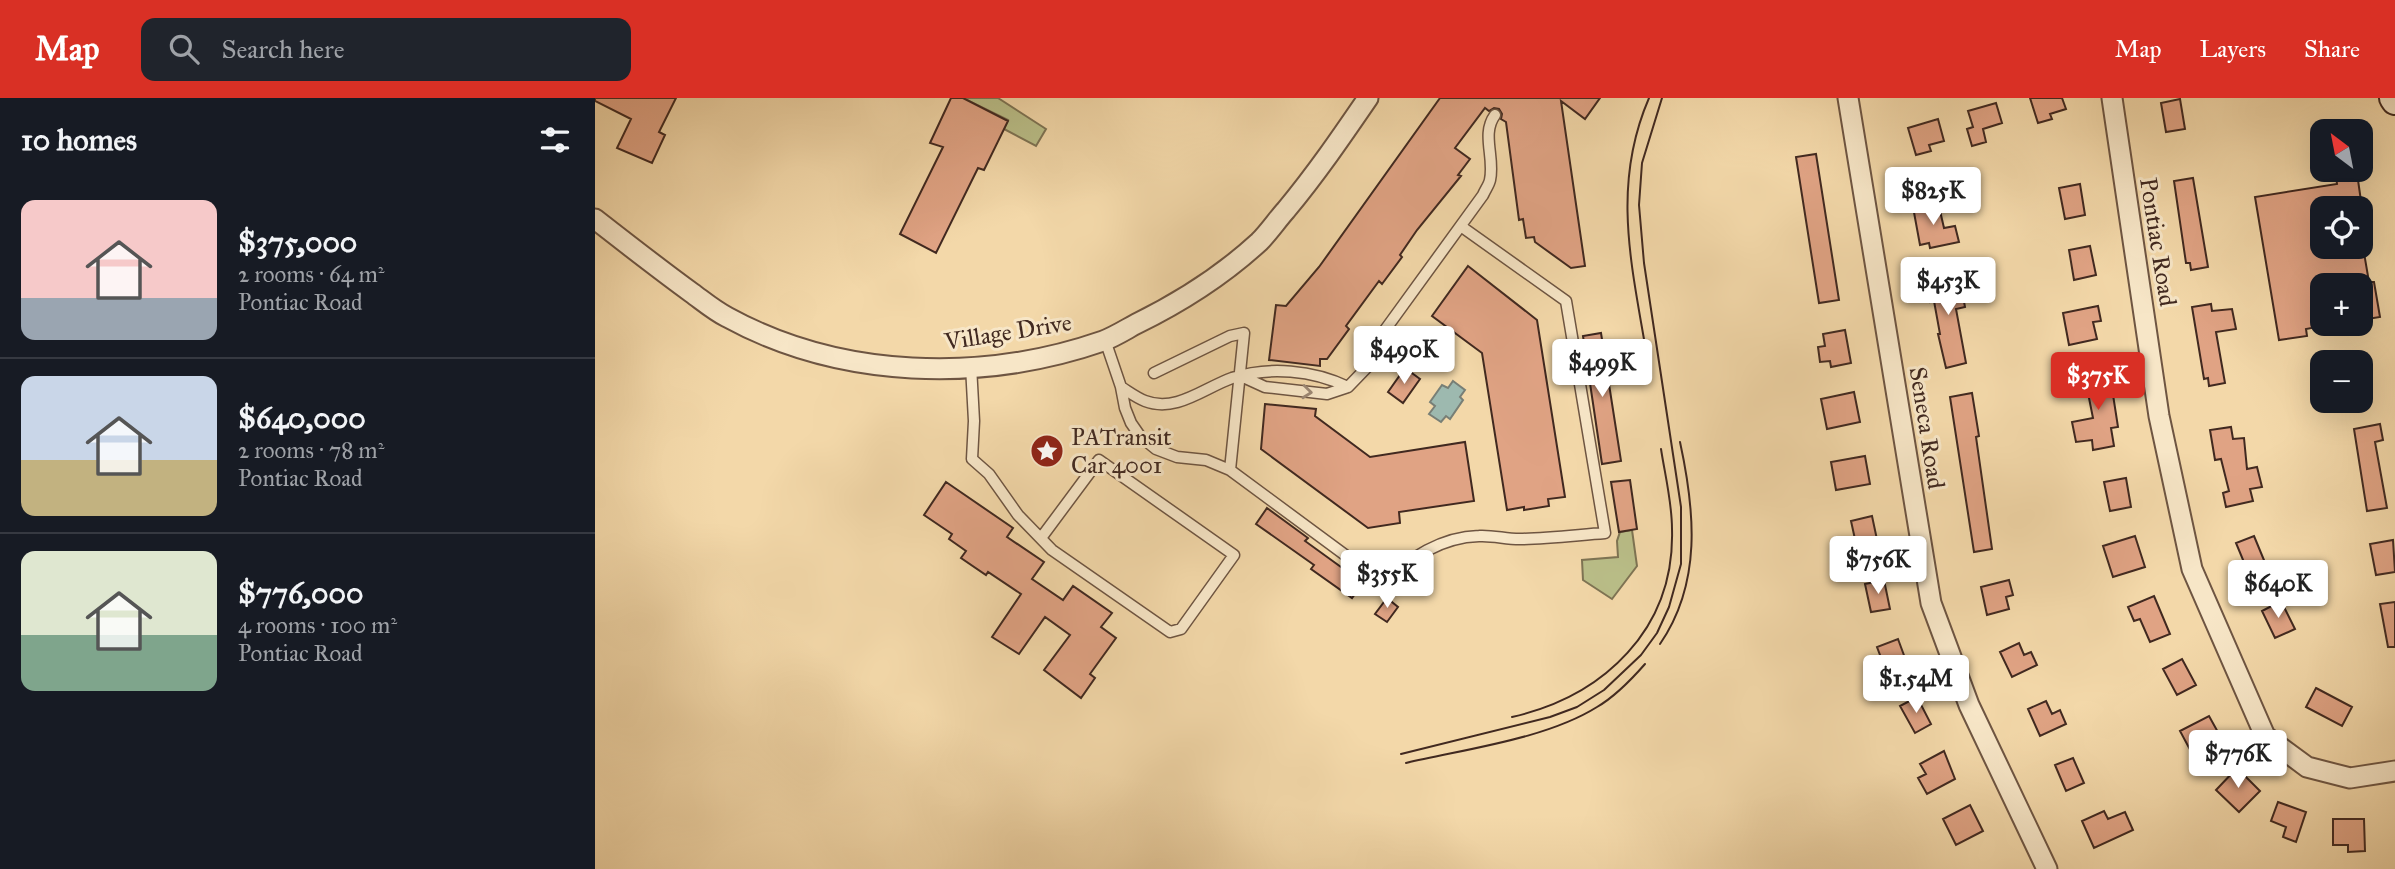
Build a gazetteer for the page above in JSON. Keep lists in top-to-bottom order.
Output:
{
  "streets": {
    "street": ["Pontiac Road", "Village Drive", "Seneca Road"]
  },
  "places": {
    "place": ["PATransit Car 4001"]
  },
  "north": "top left",
  "page": {
    "header": "Map",
    "search": "Search here",
    "nav": ["Map", "Layers", "Share"],
    "heading": "10 homes",
    "map_buttons": ["+", "−"],
    "price": [
      "$825K",
      "$453K",
      "$490K",
      "$499K",
      "$375K",
      "$756K",
      "$355K",
      "$640K",
      "$1.54M",
      "$776K"
    ],
    "list": [
      {
        "name": "$375,000",
        "note": "2 rooms · 64 m² · Pontiac Road"
      },
      {
        "name": "$640,000",
        "note": "2 rooms · 78 m² · Pontiac Road"
      },
      {
        "name": "$776,000",
        "note": "4 rooms · 100 m² · Pontiac Road"
      }
    ]
  }
}
